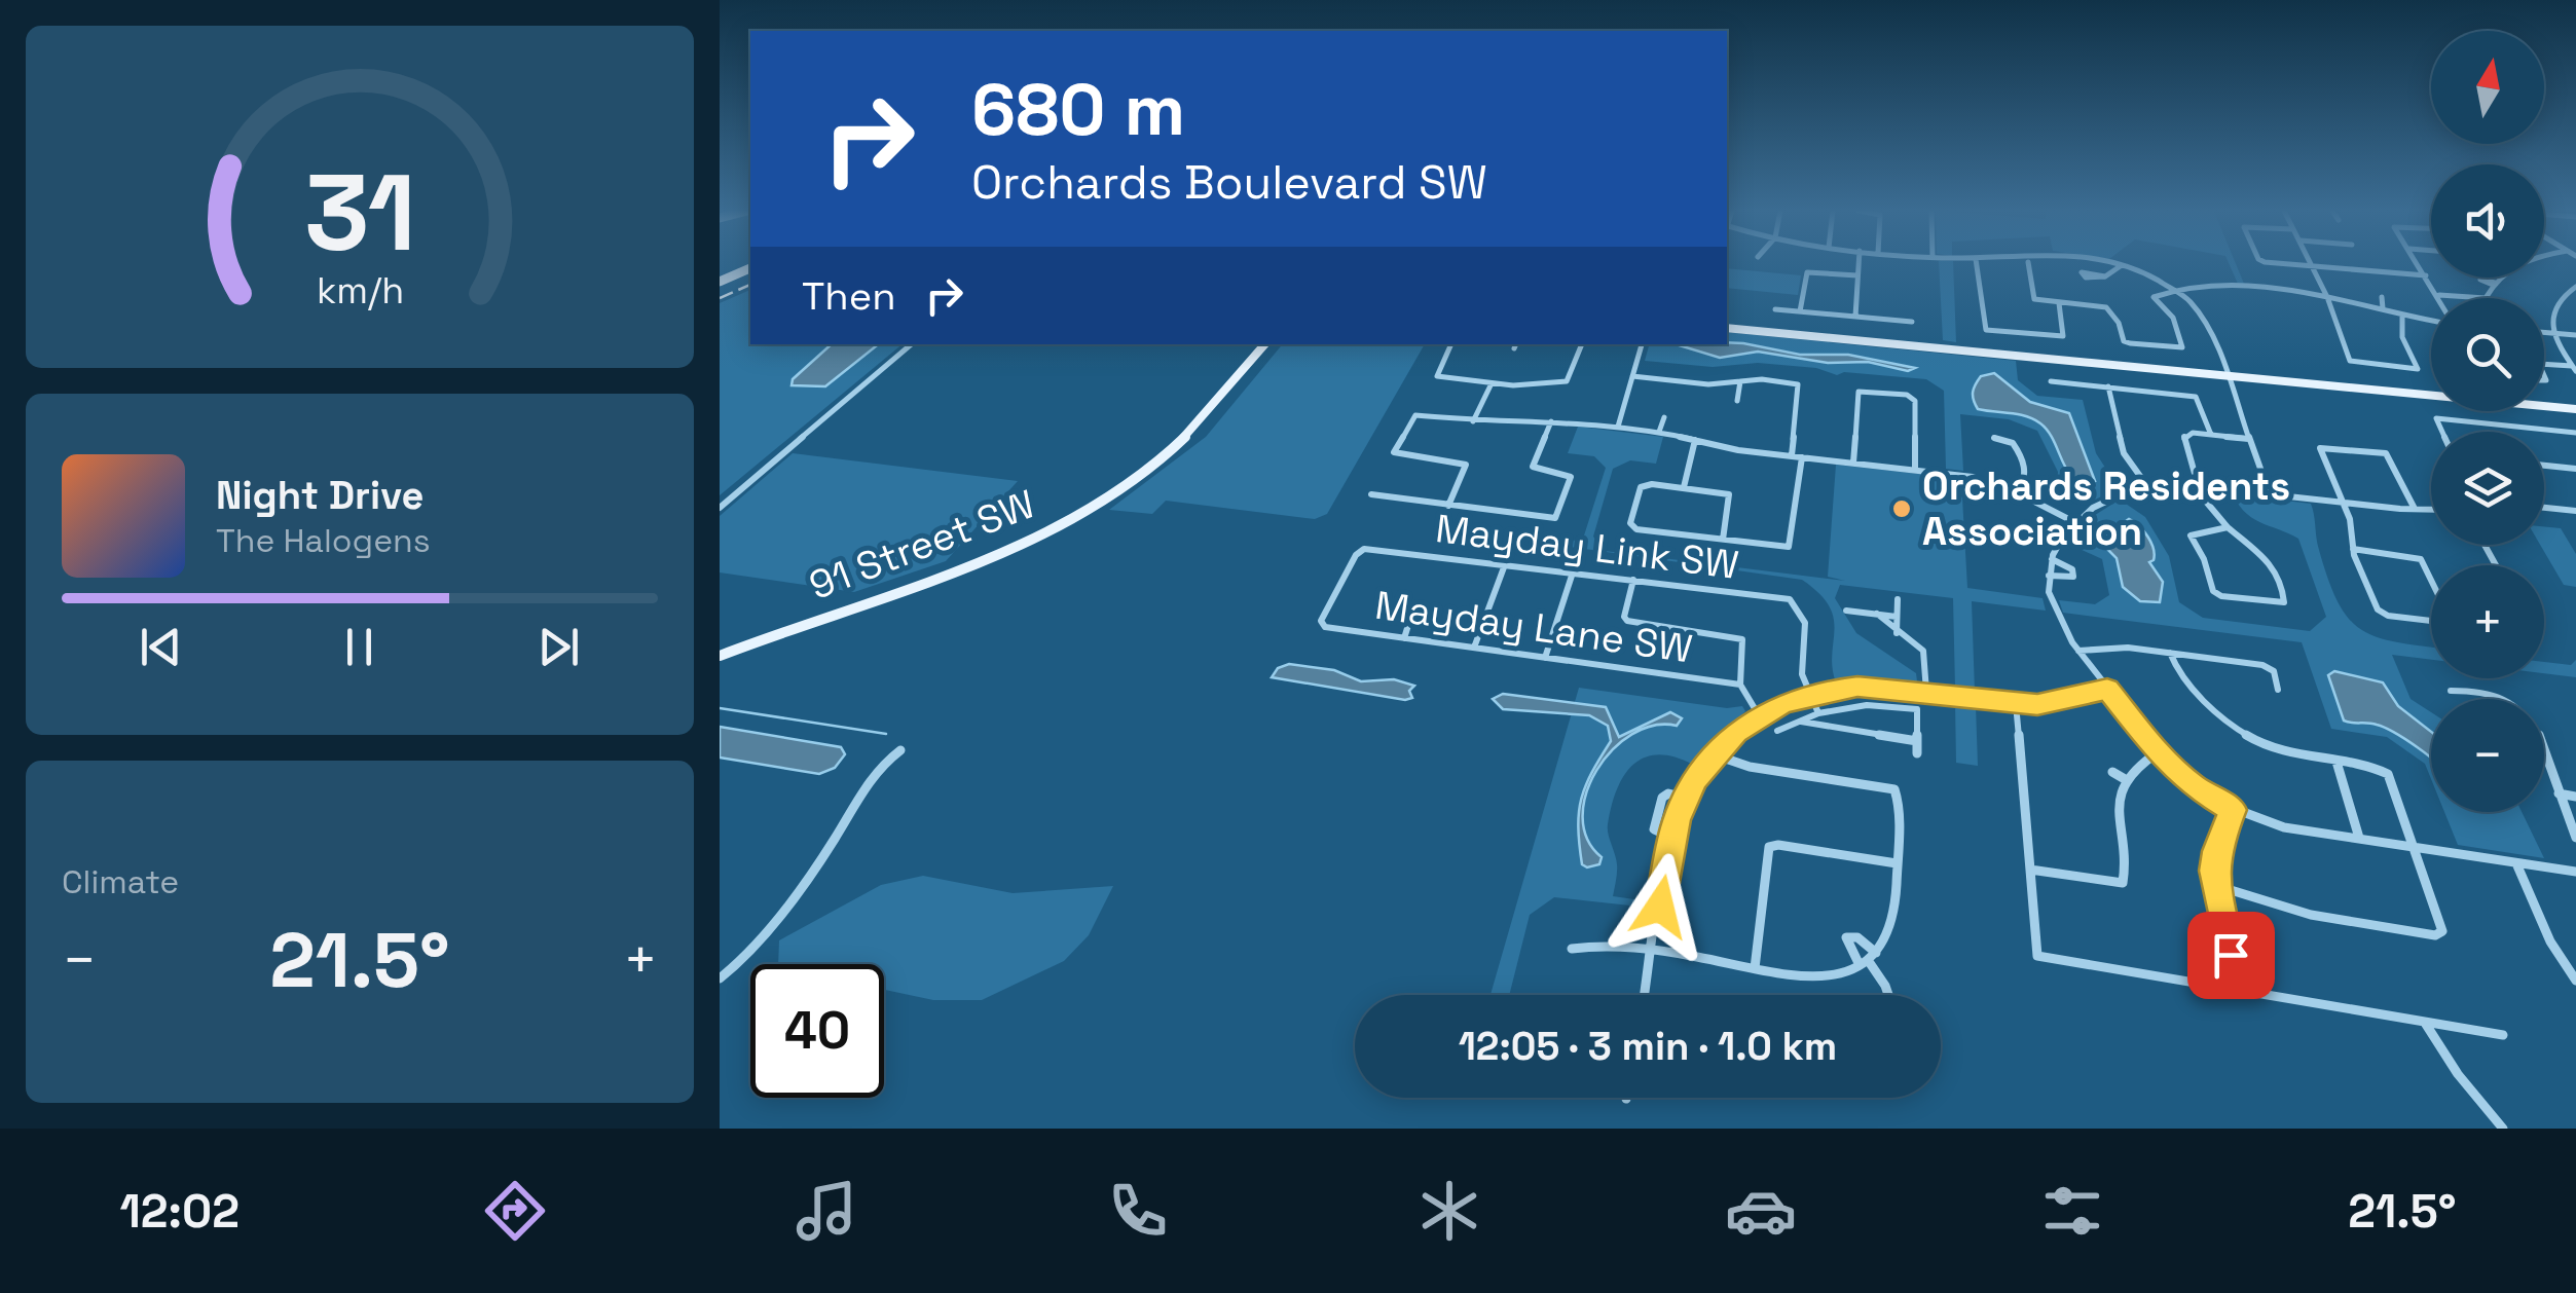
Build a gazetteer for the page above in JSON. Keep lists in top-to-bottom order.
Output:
{
  "streets": {
    "main road": ["91 Street SW"],
    "street": ["Mayday Link SW", "Mayday Lane SW"]
  },
  "crossings": [
    ["Mayday Link SW", "Mayday Lane SW"]
  ],
  "places": ["Orchards Residents Association"],
  "north": "top",
  "page": {
    "map_buttons": ["+", "−"],
    "turn": ["680 m", "Orchards Boulevard SW"],
    "then": "Then",
    "song": ["Night Drive", "The Halogens"],
    "tile": "Climate",
    "heat": ["−", "21.5°", "+"],
    "limit": "40",
    "trip": "12:05 · 3 min · 1.0 km",
    "tabs": ["12:02", "21.5°"],
    "gauge": ["31", "km/h"]
  }
}
